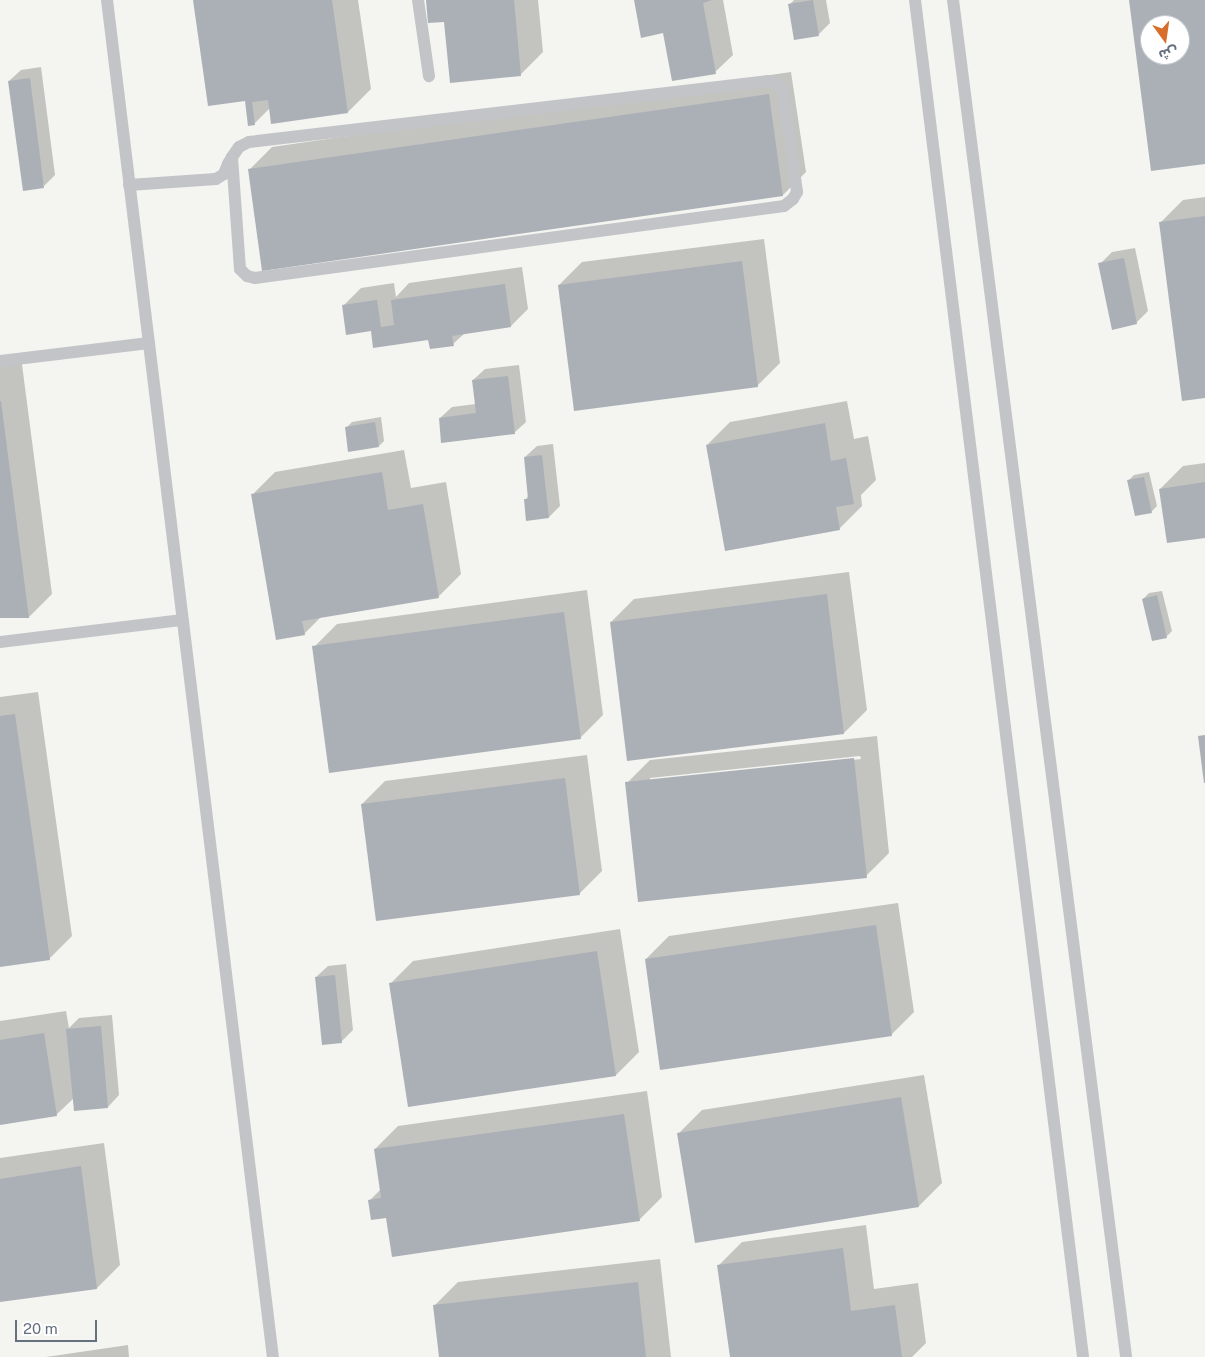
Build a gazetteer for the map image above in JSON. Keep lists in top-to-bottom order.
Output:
{
  "scale_bar": "20 m",
  "north": "bottom"
}
